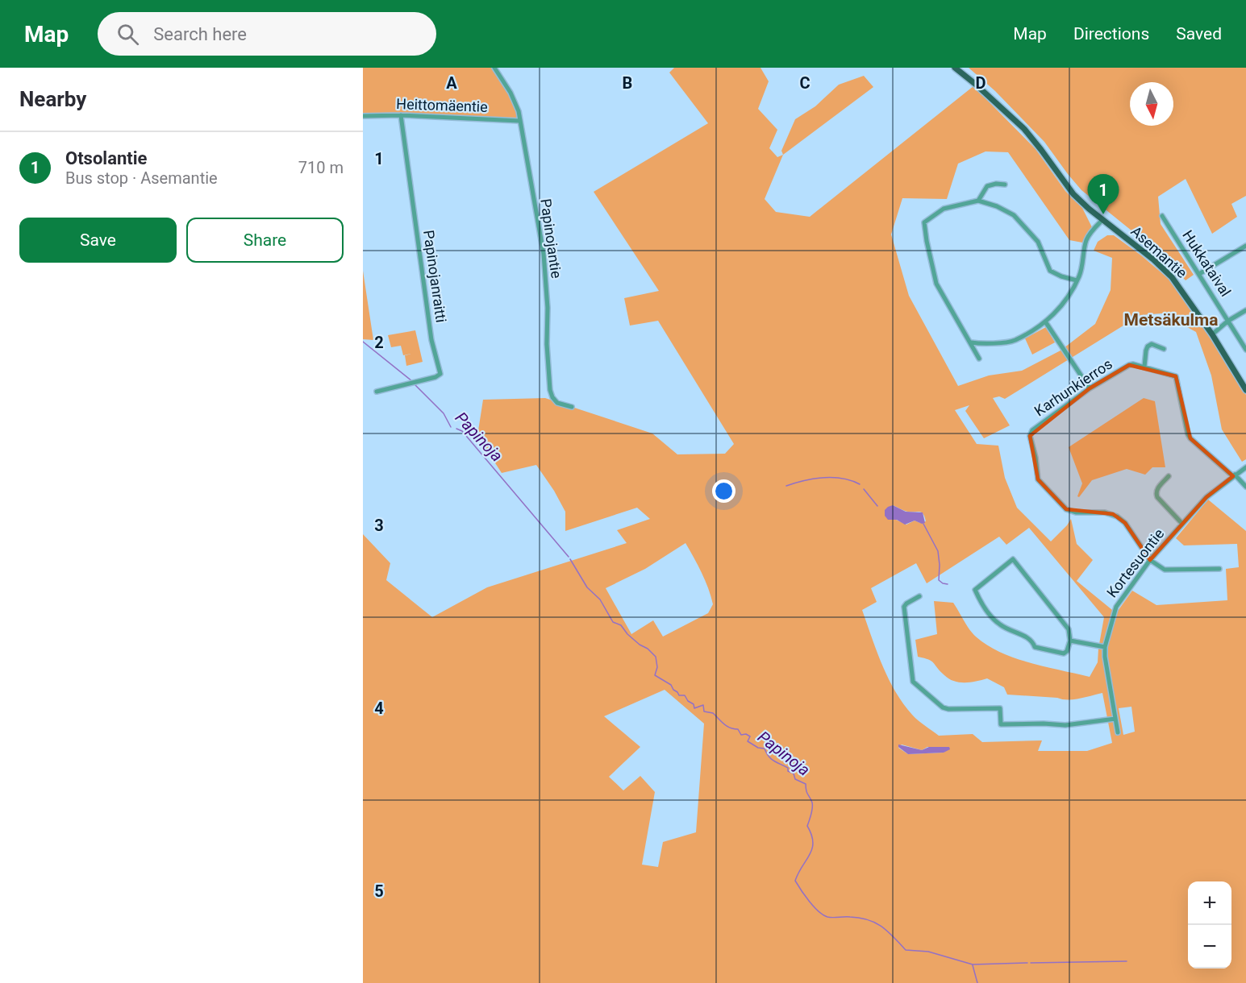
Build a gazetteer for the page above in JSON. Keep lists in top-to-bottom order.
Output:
{
  "streets": {
    "main road": ["Asemantie"],
    "street": [
      "Heittomäentie",
      "Papinojantie",
      "Hukkataival",
      "Papinojanraitti",
      "Karhunkierros",
      "Kortesuontie"
    ]
  },
  "crossings": [
    ["Heittomäentie", "Papinojantie"],
    ["Heittomäentie", "Papinojanraitti"],
    ["Karhunkierros", "Kortesuontie"]
  ],
  "districts": ["Metsäkulma"],
  "water": ["Papinoja"],
  "north": "bottom",
  "page": {
    "header": "Map",
    "search": "Search here",
    "nav": ["Map", "Directions", "Saved"],
    "heading": "Nearby",
    "list": [
      {
        "mark": "1",
        "name": "Otsolantie",
        "note": "Bus stop · Asemantie",
        "value": "710 m"
      }
    ],
    "pins": "1",
    "buttons": ["Save", "Share"],
    "map_buttons": ["+", "−"]
  },
  "grid": {
    "columns": [
      "A",
      "B",
      "C",
      "D"
    ],
    "rows": [
      "1",
      "2",
      "3",
      "4",
      "5"
    ]
  }
}
